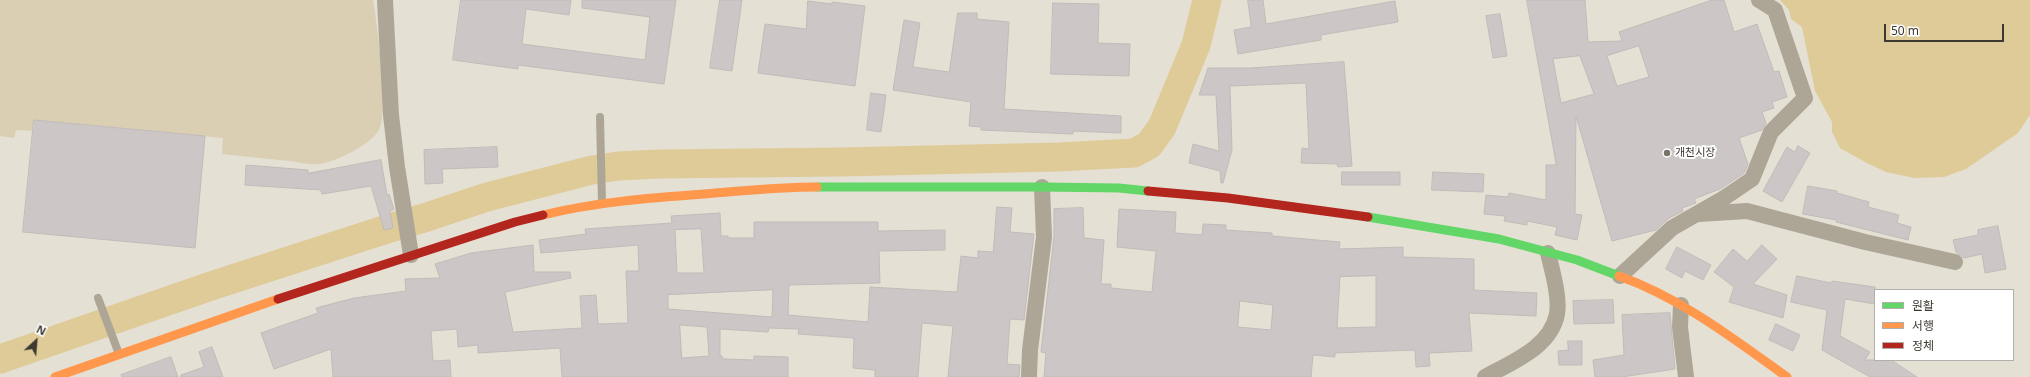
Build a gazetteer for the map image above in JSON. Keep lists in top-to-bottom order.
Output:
{
  "places": ["개천시장"],
  "legend": ["원활", "서행", "정체"],
  "scale_bar": "50 m",
  "north": "top right"
}
